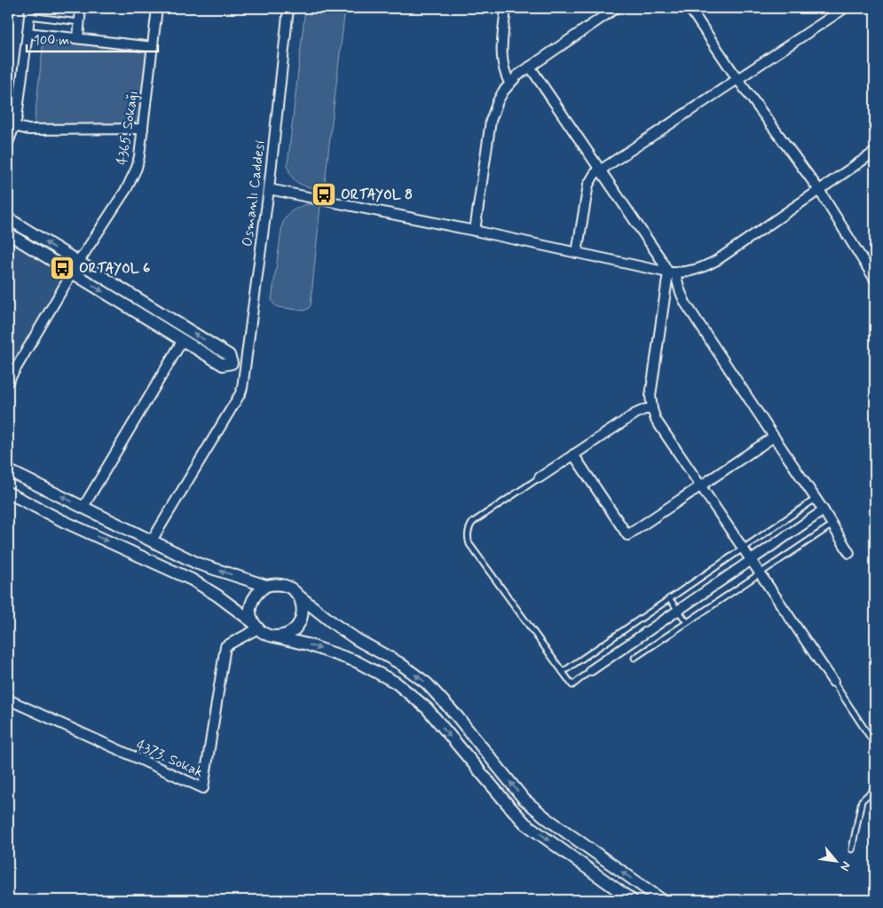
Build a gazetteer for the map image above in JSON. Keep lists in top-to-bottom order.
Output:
{
  "streets": {
    "street": ["4365. Sokağı", "Osmanlı Caddesi", "4373. Sokak"]
  },
  "places": {
    "bus stop": ["ORTAYOL 8", "ORTAYOL 6"]
  },
  "scale_bar": "100 m",
  "north": "bottom right"
}
